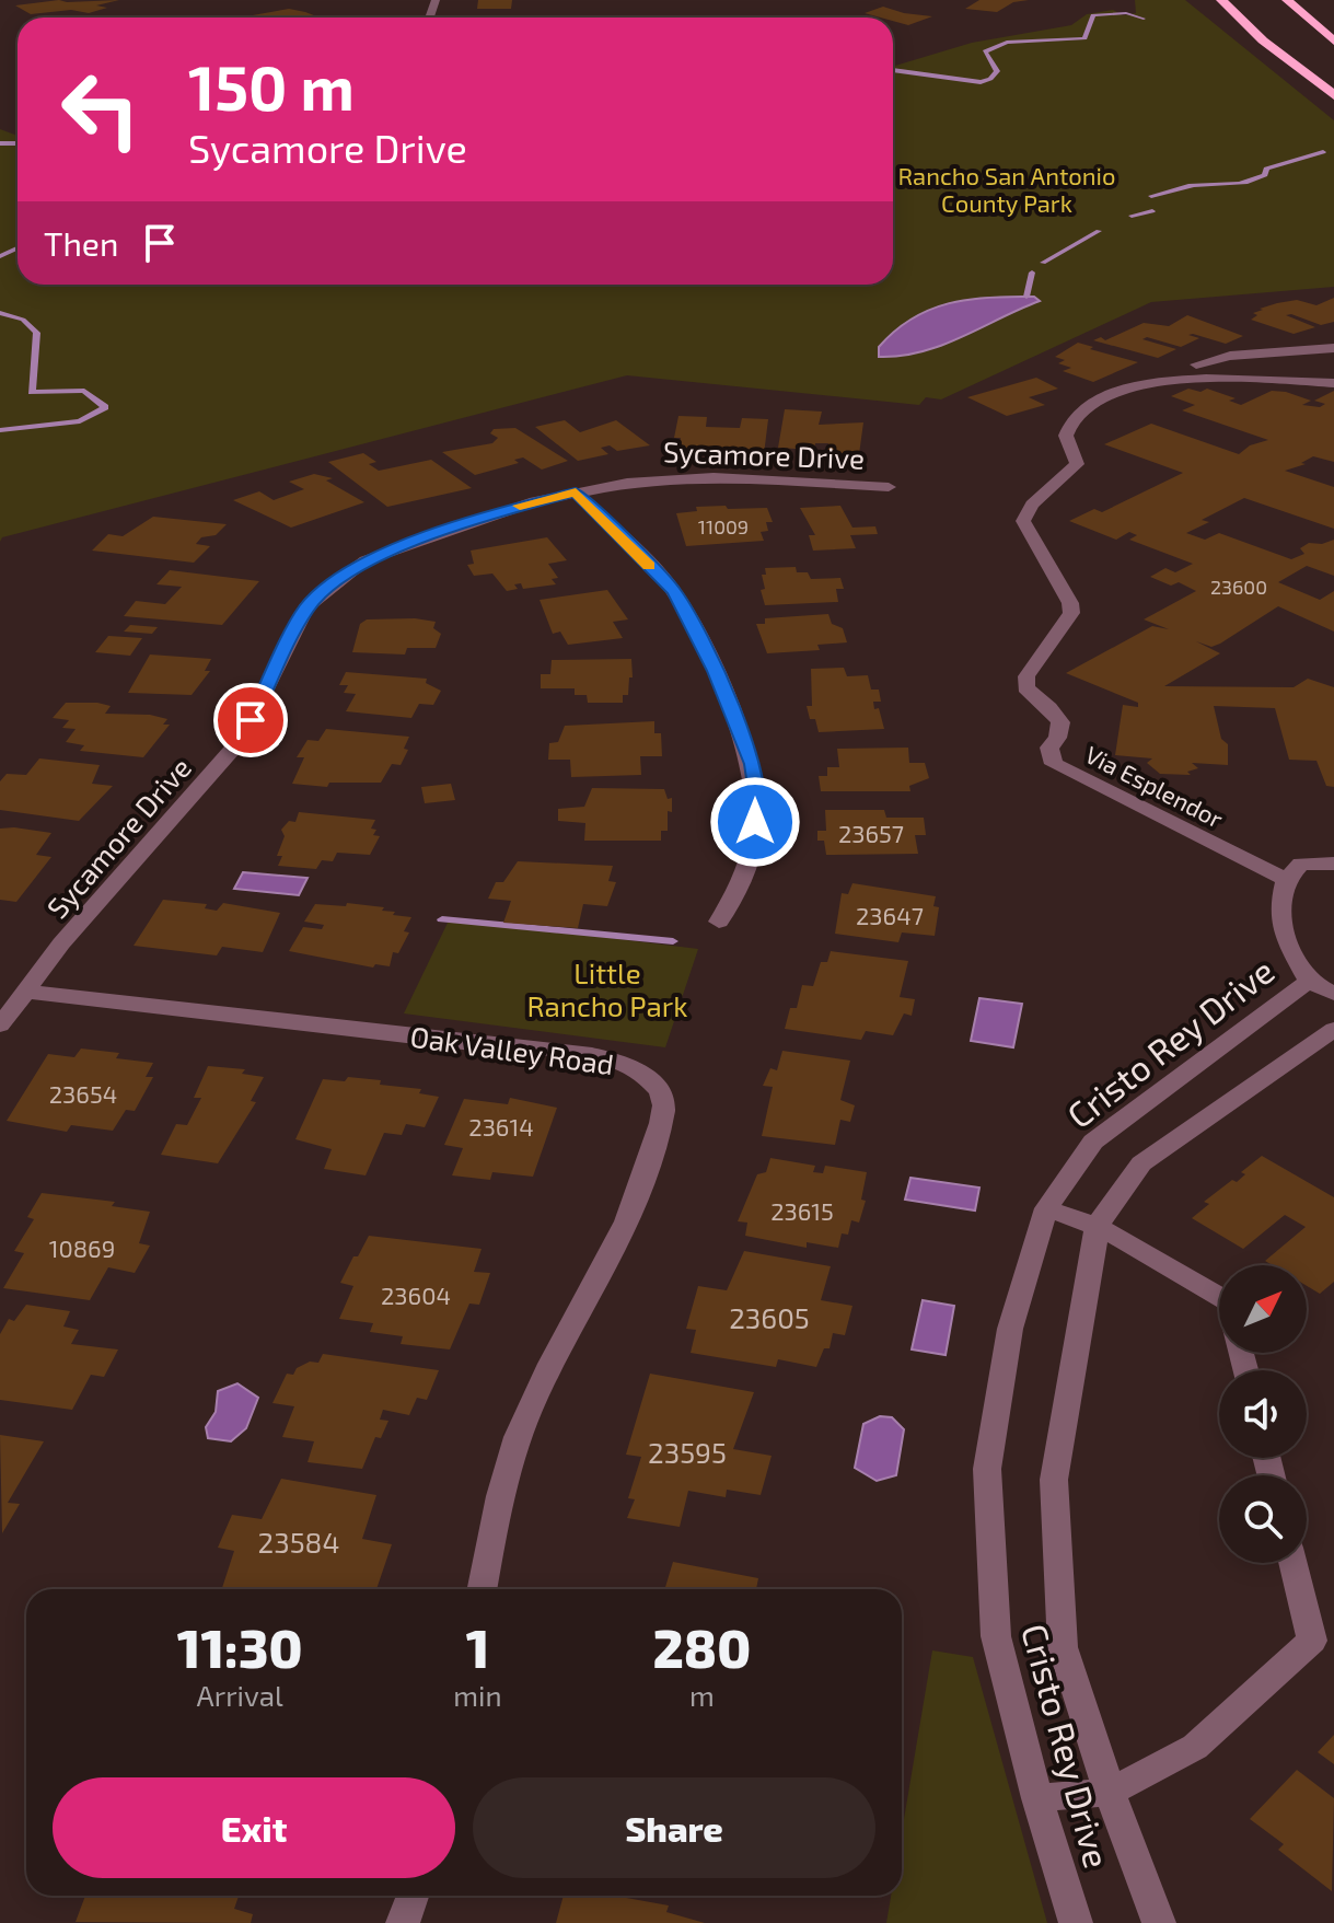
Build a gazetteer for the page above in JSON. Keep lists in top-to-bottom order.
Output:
{
  "streets": {
    "street": [
      "Sycamore Drive",
      "Via Esplendor",
      "Cristo Rey Drive",
      "Oak Valley Road"
    ]
  },
  "crossings": [
    ["Sycamore Drive", "Oak Valley Road"],
    ["Via Esplendor", "Cristo Rey Drive"]
  ],
  "parks": ["Rancho San Antonio County Park", "Little Rancho Park"],
  "house_numbers": [
    "11009",
    "23600",
    "23657",
    "23647",
    "23654",
    "23614",
    "23615",
    "10869",
    "23604",
    "23605",
    "23595",
    "23584"
  ],
  "north": "top right",
  "page": {
    "turn": ["150 m", "Sycamore Drive"],
    "then": "Then",
    "eta": [
      "11:30",
      "Arrival",
      "1",
      "min",
      "280",
      "m"
    ],
    "buttons": ["Exit", "Share"]
  }
}
